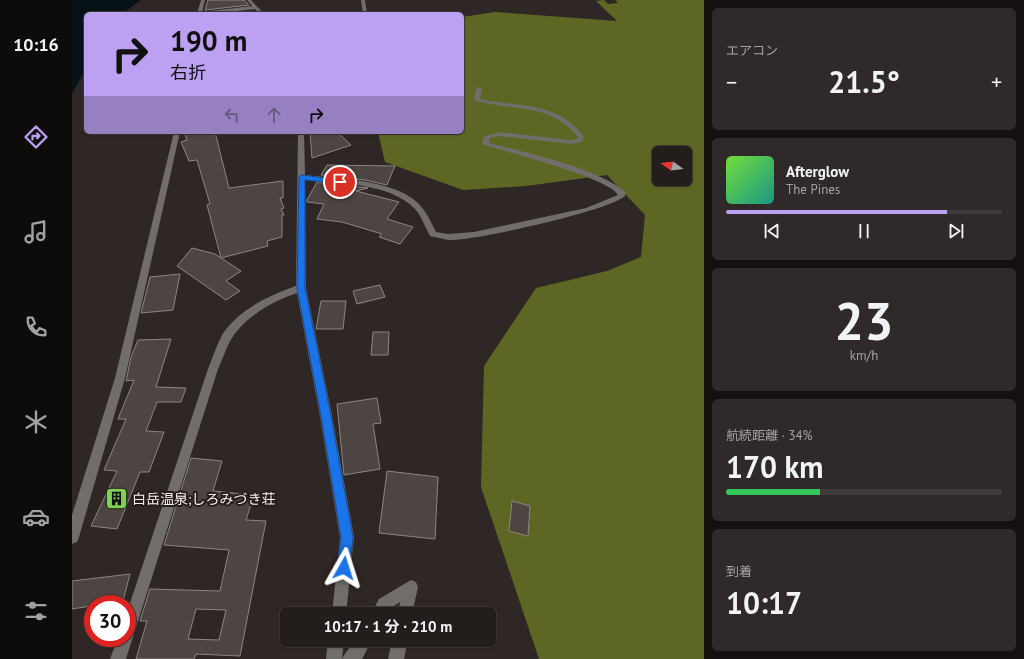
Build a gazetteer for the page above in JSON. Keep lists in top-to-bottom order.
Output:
{
  "places": {
    "building": ["白岳温泉;しろみづき荘"]
  },
  "north": "left",
  "page": {
    "tabs": "10:16",
    "tile": [
      "エアコン",
      ["23", "km/h"],
      ["航続距離 · 34%", "170 km"],
      ["到着", "10:17"]
    ],
    "turn": ["190 m", "右折"],
    "heat": ["−", "21.5°", "+"],
    "song": ["Afterglow", "The Pines"],
    "limit": "30",
    "trip": "10:17 · 1 分 · 210 m"
  }
}
